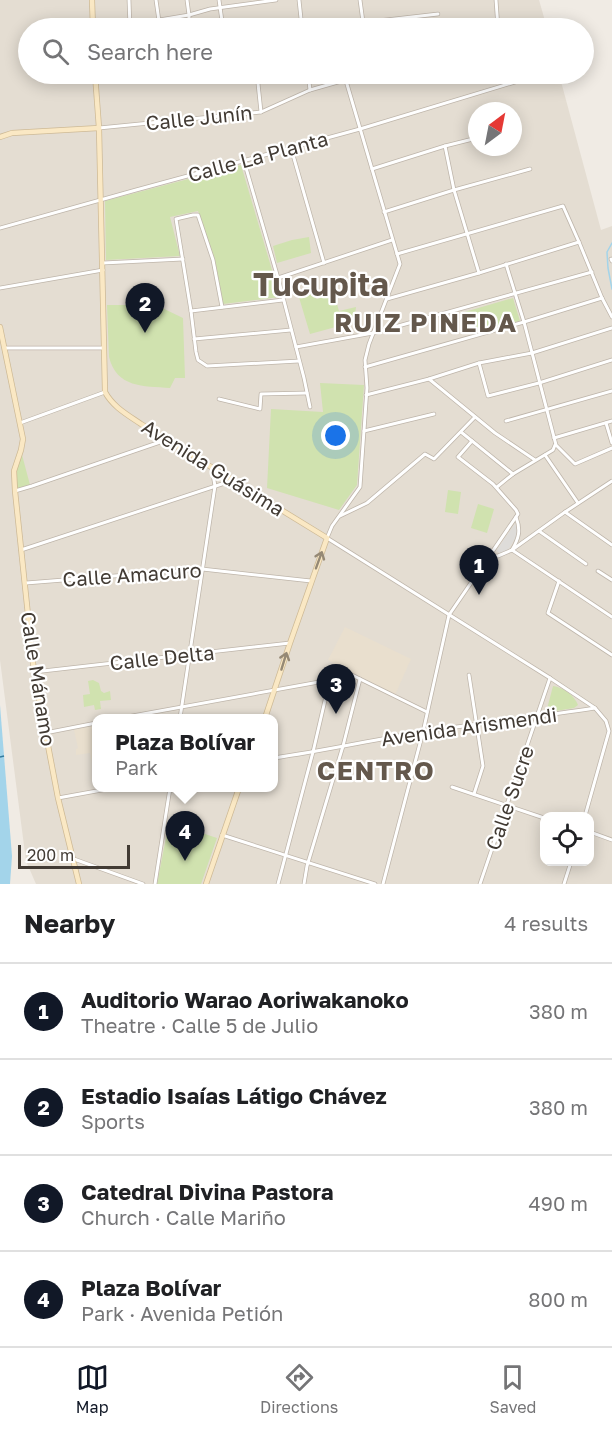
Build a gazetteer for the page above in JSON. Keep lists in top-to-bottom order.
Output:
{
  "streets": {
    "main road": ["Avenida Guásima", "Calle Mánamo"],
    "street": [
      "Calle Junín",
      "Calle La Planta",
      "Calle Amacuro",
      "Calle Delta",
      "Avenida Arismendi",
      "Calle Sucre"
    ]
  },
  "crossings": [
    ["Avenida Guásima", "Avenida Arismendi"],
    ["Avenida Guásima", "Calle Sucre"],
    ["Calle Amacuro", "Calle Mánamo"],
    ["Calle Delta", "Calle Mánamo"],
    ["Avenida Arismendi", "Calle Sucre"]
  ],
  "districts": ["Tucupita", "RUIZ PINEDA", "CENTRO"],
  "scale_bar": "200 m",
  "north": "top right",
  "page": {
    "search": "Search here",
    "pins": [
      "2",
      "1",
      "3",
      "4"
    ],
    "popup": ["Plaza Bolívar", "Park"],
    "scale": "200 m",
    "heading": ["Nearby", "4 results"],
    "list": [
      {
        "mark": "1",
        "name": "Auditorio Warao Aoriwakanoko",
        "note": "Theatre · Calle 5 de Julio",
        "value": "380 m"
      },
      {
        "mark": "2",
        "name": "Estadio Isaías Látigo Chávez",
        "note": "Sports",
        "value": "380 m"
      },
      {
        "mark": "3",
        "name": "Catedral Divina Pastora",
        "note": "Church · Calle Mariño",
        "value": "490 m"
      },
      {
        "mark": "4",
        "name": "Plaza Bolívar",
        "note": "Park · Avenida Petión",
        "value": "800 m"
      }
    ],
    "nav": ["Map", "Directions", "Saved"]
  }
}
